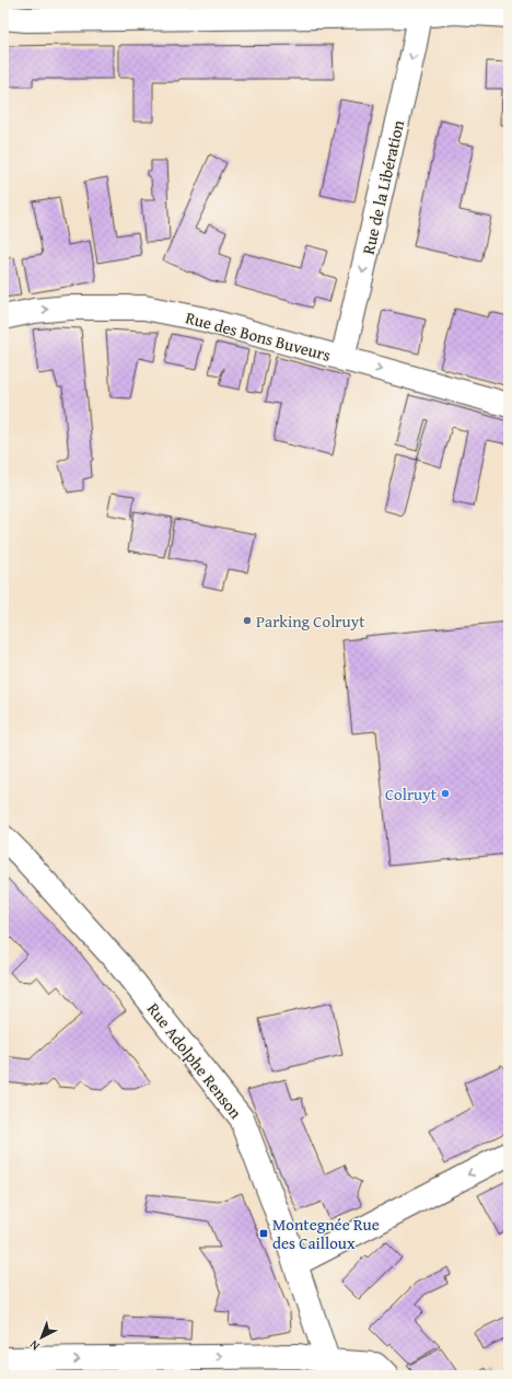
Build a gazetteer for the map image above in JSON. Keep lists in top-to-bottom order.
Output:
{
  "streets": {
    "street": ["Rue de la Libération", "Rue des Bons Buveurs", "Rue Adolphe Renson"]
  },
  "crossings": [
    ["Rue de la Libération", "Rue des Bons Buveurs"]
  ],
  "one_way": ["Rue de la Libération", "Rue des Bons Buveurs"],
  "places": {
    "other": ["Parking Colruyt", "Colruyt"],
    "transit": ["Montegnée Rue des Cailloux"]
  },
  "north": "bottom left"
}
